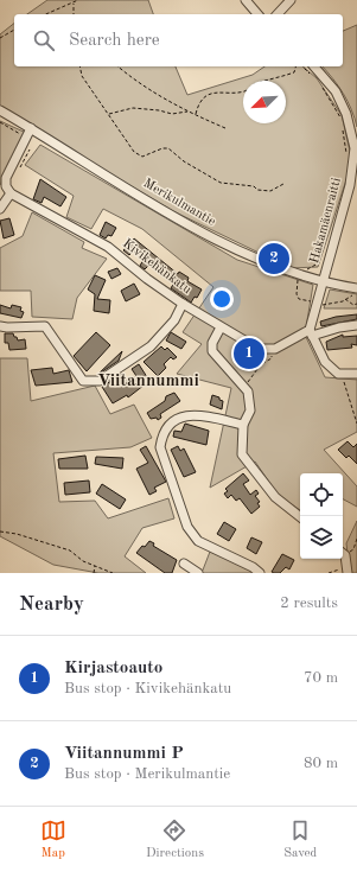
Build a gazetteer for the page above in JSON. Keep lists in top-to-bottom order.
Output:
{
  "streets": {
    "street": ["Merikulmantie", "Hakamäenraitti", "Kivikehänkatu"]
  },
  "crossings": [
    ["Merikulmantie", "Hakamäenraitti"]
  ],
  "districts": ["Viitannummi"],
  "north": "bottom left",
  "page": {
    "search": "Search here",
    "pins": ["2", "1"],
    "heading": ["Nearby", "2 results"],
    "list": [
      {
        "mark": "1",
        "name": "Kirjastoauto",
        "note": "Bus stop · Kivikehänkatu",
        "value": "70 m"
      },
      {
        "mark": "2",
        "name": "Viitannummi P",
        "note": "Bus stop · Merikulmantie",
        "value": "80 m"
      }
    ],
    "nav": ["Map", "Directions", "Saved"]
  }
}
